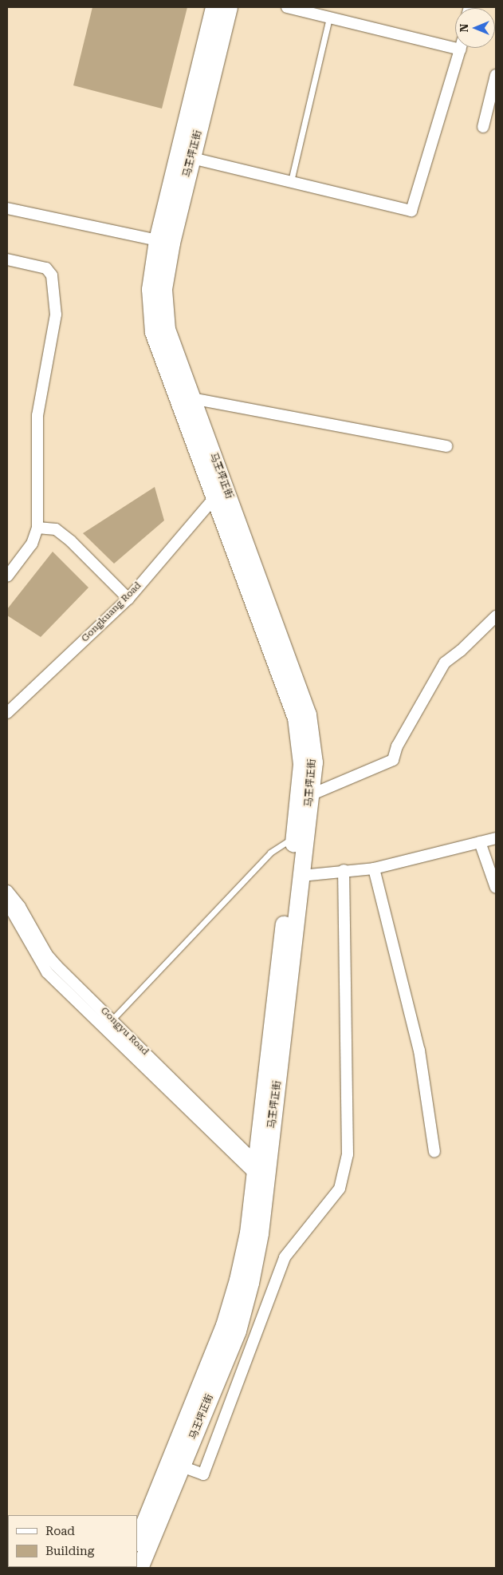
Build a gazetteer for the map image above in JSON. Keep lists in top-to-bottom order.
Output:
{
  "streets": {
    "main road": ["马王坪正街"],
    "street": ["Gongkuang Road", "Gongyu Road"]
  },
  "crossings": [
    ["马王坪正街", "Gongkuang Road"],
    ["马王坪正街", "Gongyu Road"]
  ],
  "legend": ["Road", "Building"],
  "north": "left"
}
